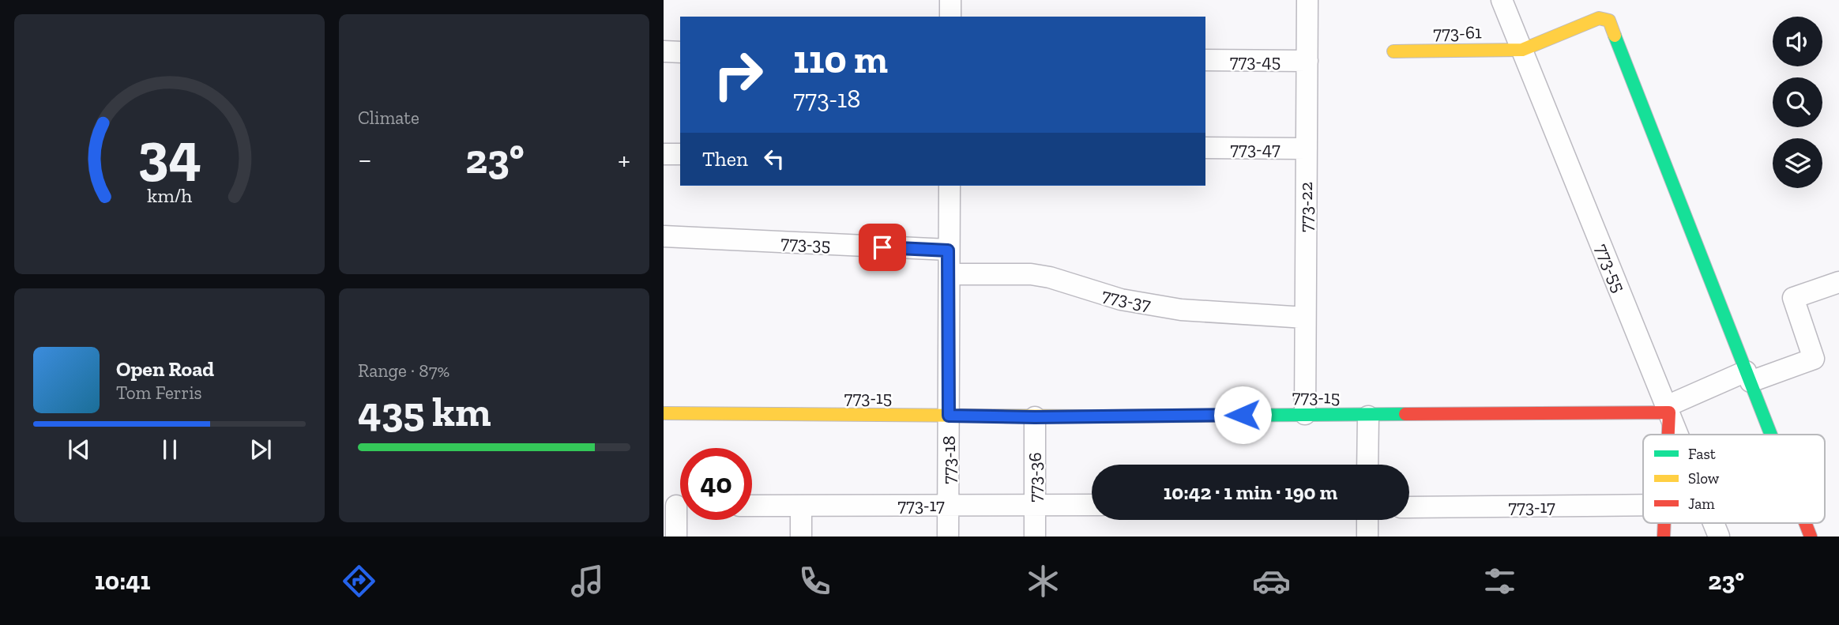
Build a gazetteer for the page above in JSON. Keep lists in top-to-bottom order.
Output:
{
  "streets": {
    "street": [
      "773-61",
      "773-45",
      "773-47",
      "773-22",
      "773-35",
      "773-55",
      "773-37",
      "773-15",
      "773-18",
      "773-36",
      "773-17"
    ]
  },
  "crossings": [
    ["773-61", "773-55"],
    ["773-45", "773-22"],
    ["773-47", "773-22"],
    ["773-22", "773-37"],
    ["773-22", "773-15"],
    ["773-35", "773-18"],
    ["773-55", "773-15"],
    ["773-37", "773-18"],
    ["773-15", "773-18"],
    ["773-15", "773-36"],
    ["773-18", "773-17"],
    ["773-36", "773-17"]
  ],
  "legend": ["Fast", "Slow", "Jam"],
  "page": {
    "tile": [
      "Climate",
      ["Range · 87%", "435 km"]
    ],
    "turn": ["110 m", "773-18"],
    "then": "Then",
    "heat": ["−", "23°", "+"],
    "song": ["Open Road", "Tom Ferris"],
    "limit": "40",
    "trip": "10:42 · 1 min · 190 m",
    "tabs": ["10:41", "23°"],
    "gauge": ["34", "km/h"]
  }
}
